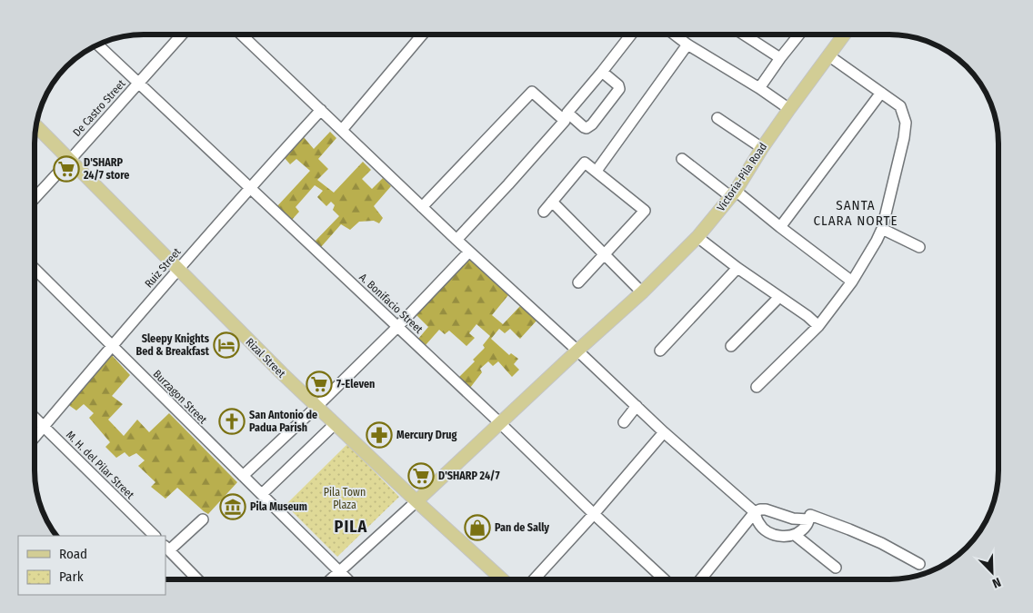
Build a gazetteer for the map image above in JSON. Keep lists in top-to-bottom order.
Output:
{
  "streets": {
    "main road": ["Victoria-Pila Road", "Rizal Street"],
    "street": [
      "De Castro Street",
      "Ruiz Street",
      "A. Bonifacio Street",
      "Burzagon Street",
      "M. H. del Pilar Street"
    ]
  },
  "crossings": [
    ["De Castro Street", "A. Bonifacio Street"],
    ["De Castro Street", "Rizal Street"],
    ["Victoria-Pila Road", "A. Bonifacio Street"],
    ["Victoria-Pila Road", "Rizal Street"],
    ["Ruiz Street", "A. Bonifacio Street"],
    ["Ruiz Street", "Rizal Street"],
    ["Ruiz Street", "Burzagon Street"],
    ["Ruiz Street", "M. H. del Pilar Street"]
  ],
  "districts": ["SANTA CLARA NORTE", "PILA"],
  "parks": ["Pila Town Plaza"],
  "places": {
    "supermarket": ["D'SHARP 24/7 store", "7-Eleven", "D'SHARP 24/7"],
    "hotel": ["Sleepy Knights Bed & Breakfast"],
    "church": ["San Antonio de Padua Parish"],
    "pharmacy": ["Mercury Drug"],
    "museum": ["Pila Museum"],
    "shop": ["Pan de Sally"]
  },
  "legend": ["Road", "Park"],
  "north": "bottom right"
}
